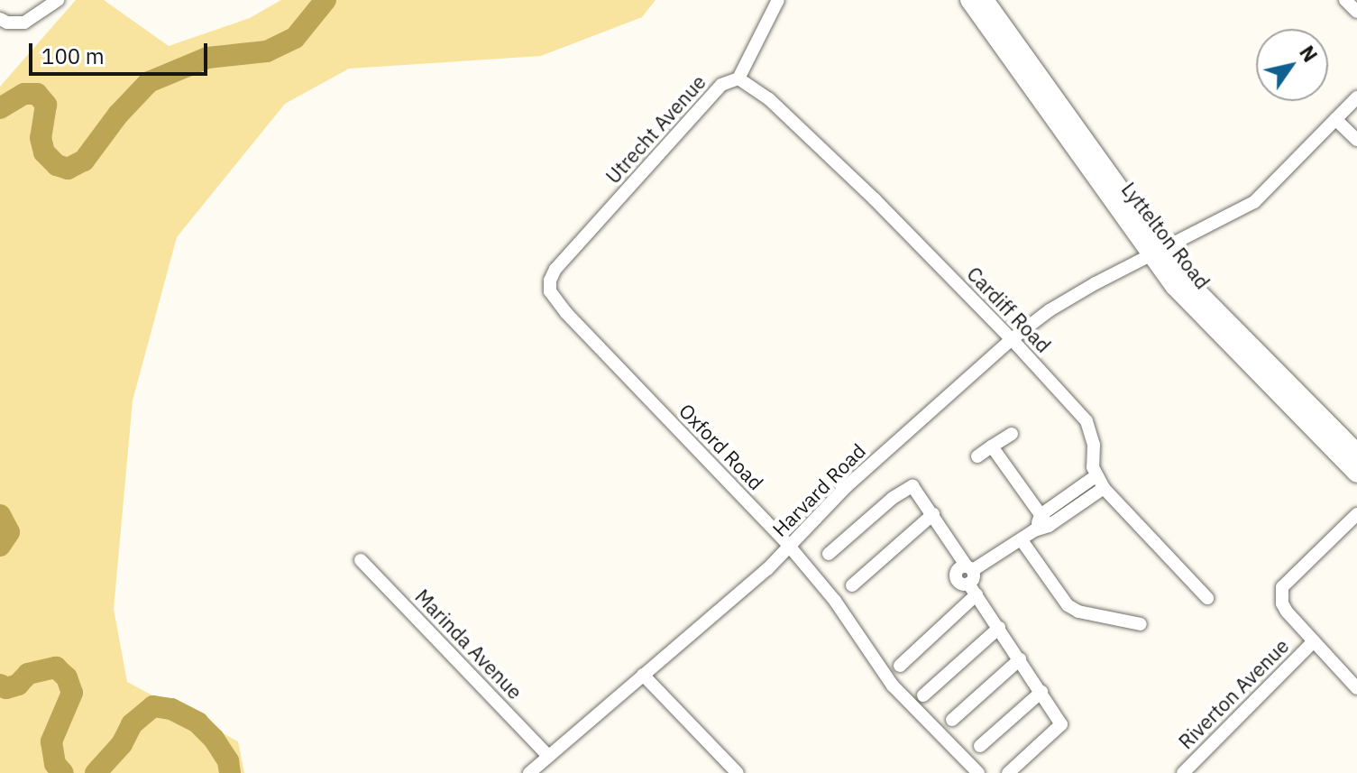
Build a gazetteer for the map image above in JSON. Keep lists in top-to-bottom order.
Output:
{
  "streets": {
    "main road": ["Lyttelton Road"],
    "street": [
      "Utrecht Avenue",
      "Cardiff Road",
      "Oxford Road",
      "Harvard Road",
      "Marinda Avenue",
      "Riverton Avenue"
    ]
  },
  "crossings": [
    ["Utrecht Avenue", "Cardiff Road"],
    ["Utrecht Avenue", "Oxford Road"],
    ["Lyttelton Road", "Harvard Road"],
    ["Cardiff Road", "Harvard Road"],
    ["Oxford Road", "Harvard Road"],
    ["Harvard Road", "Marinda Avenue"]
  ],
  "scale_bar": "100 m",
  "north": "top right"
}
